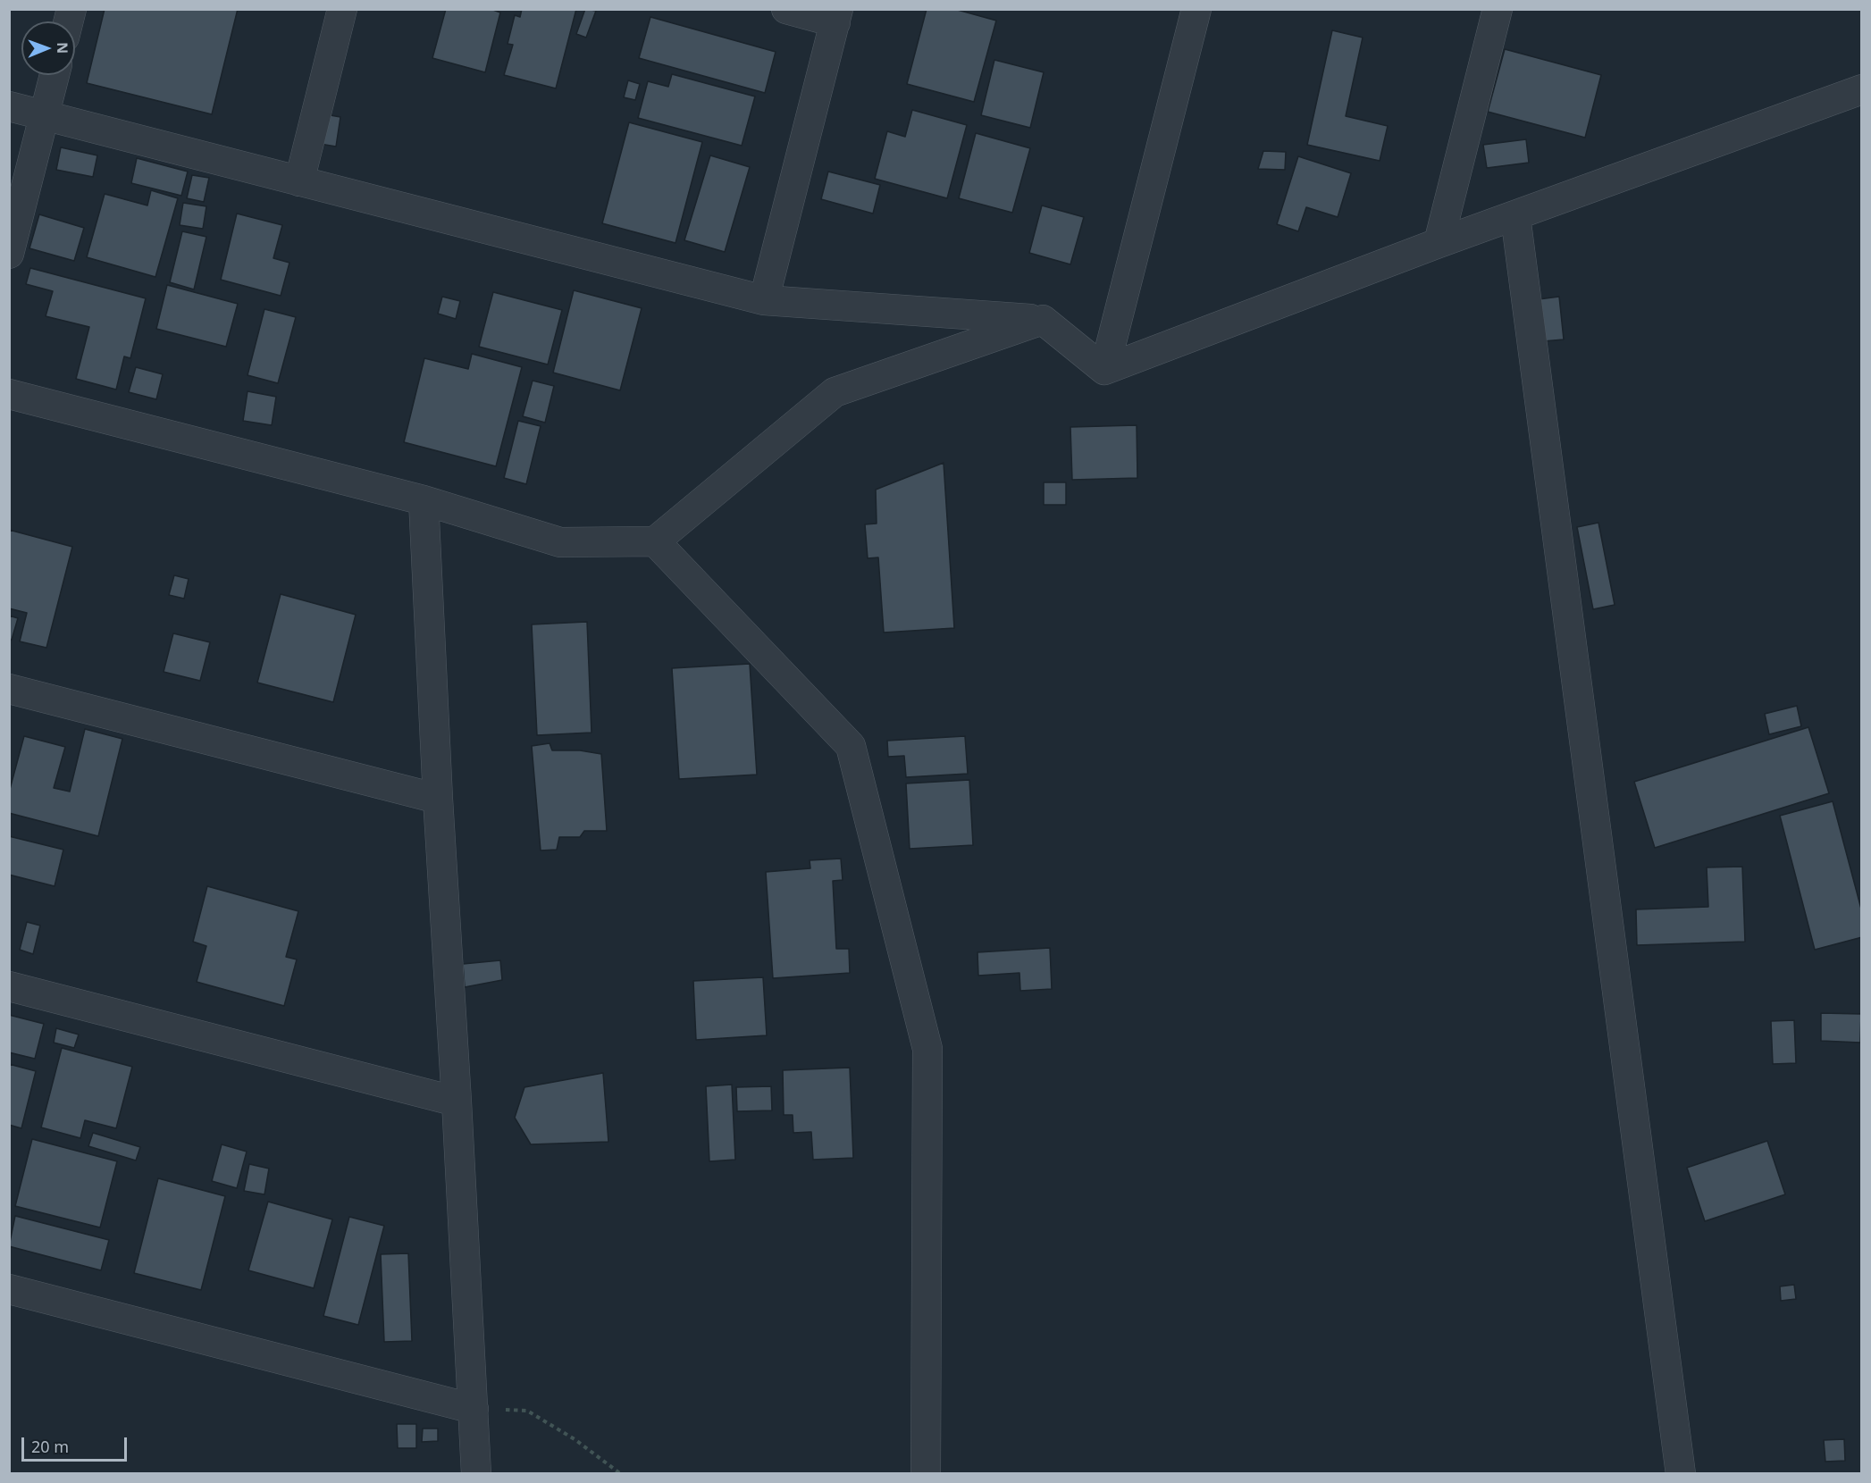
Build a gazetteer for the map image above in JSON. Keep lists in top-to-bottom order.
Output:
{
  "scale_bar": "20 m",
  "north": "right"
}
